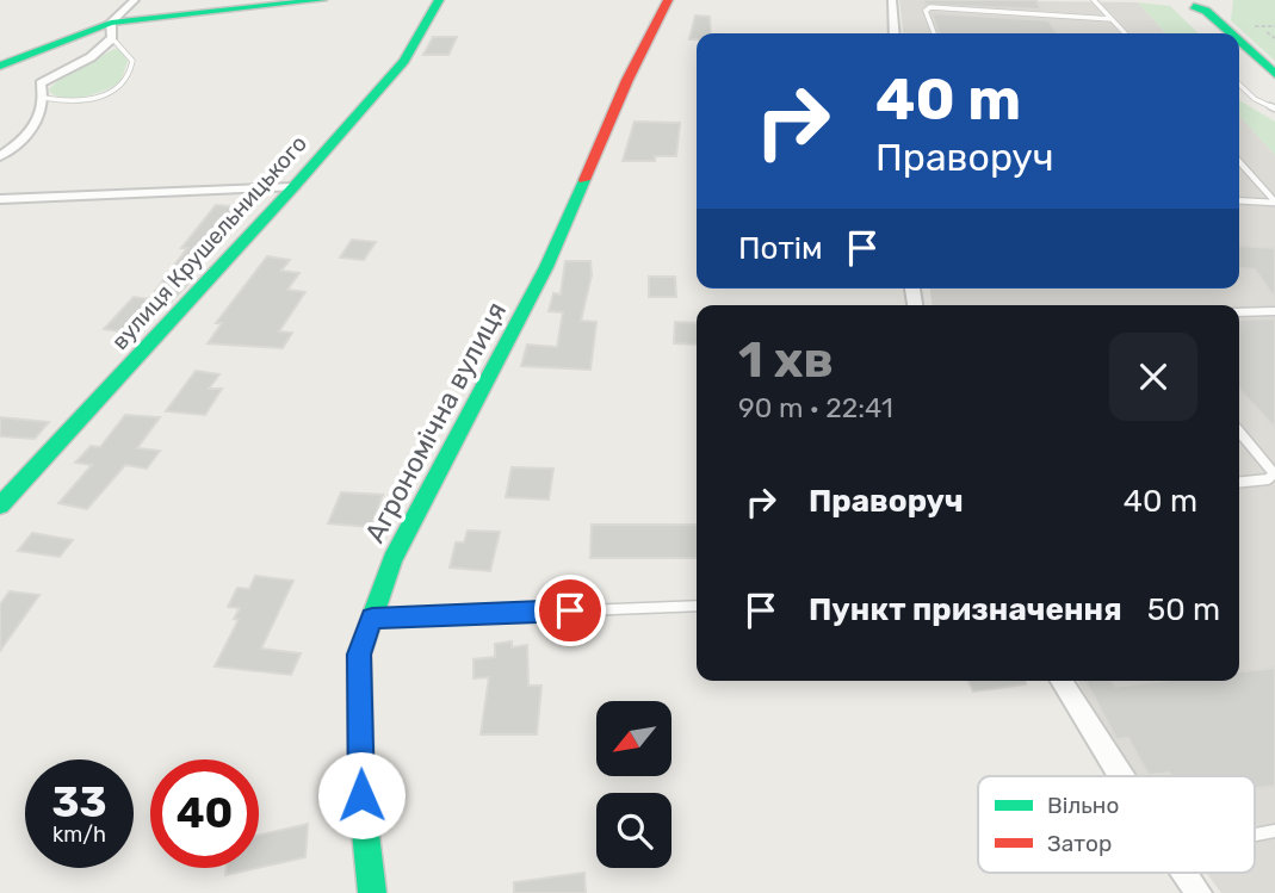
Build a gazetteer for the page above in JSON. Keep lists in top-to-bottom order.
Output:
{
  "streets": {
    "street": ["вулиця Крушельницького", "Агрономічна вулиця"]
  },
  "legend": ["Вільно", "Затор"],
  "north": "bottom left",
  "page": {
    "turn": ["40 m", "Праворуч"],
    "then": "Потім",
    "heading": ["1 хв", "90 m · 22:41"],
    "list": [
      {
        "name": "Праворуч",
        "value": "40 m"
      },
      {
        "name": "Пункт призначення",
        "value": "50 m"
      }
    ],
    "speed": "33 km/h",
    "limit": "40"
  }
}
